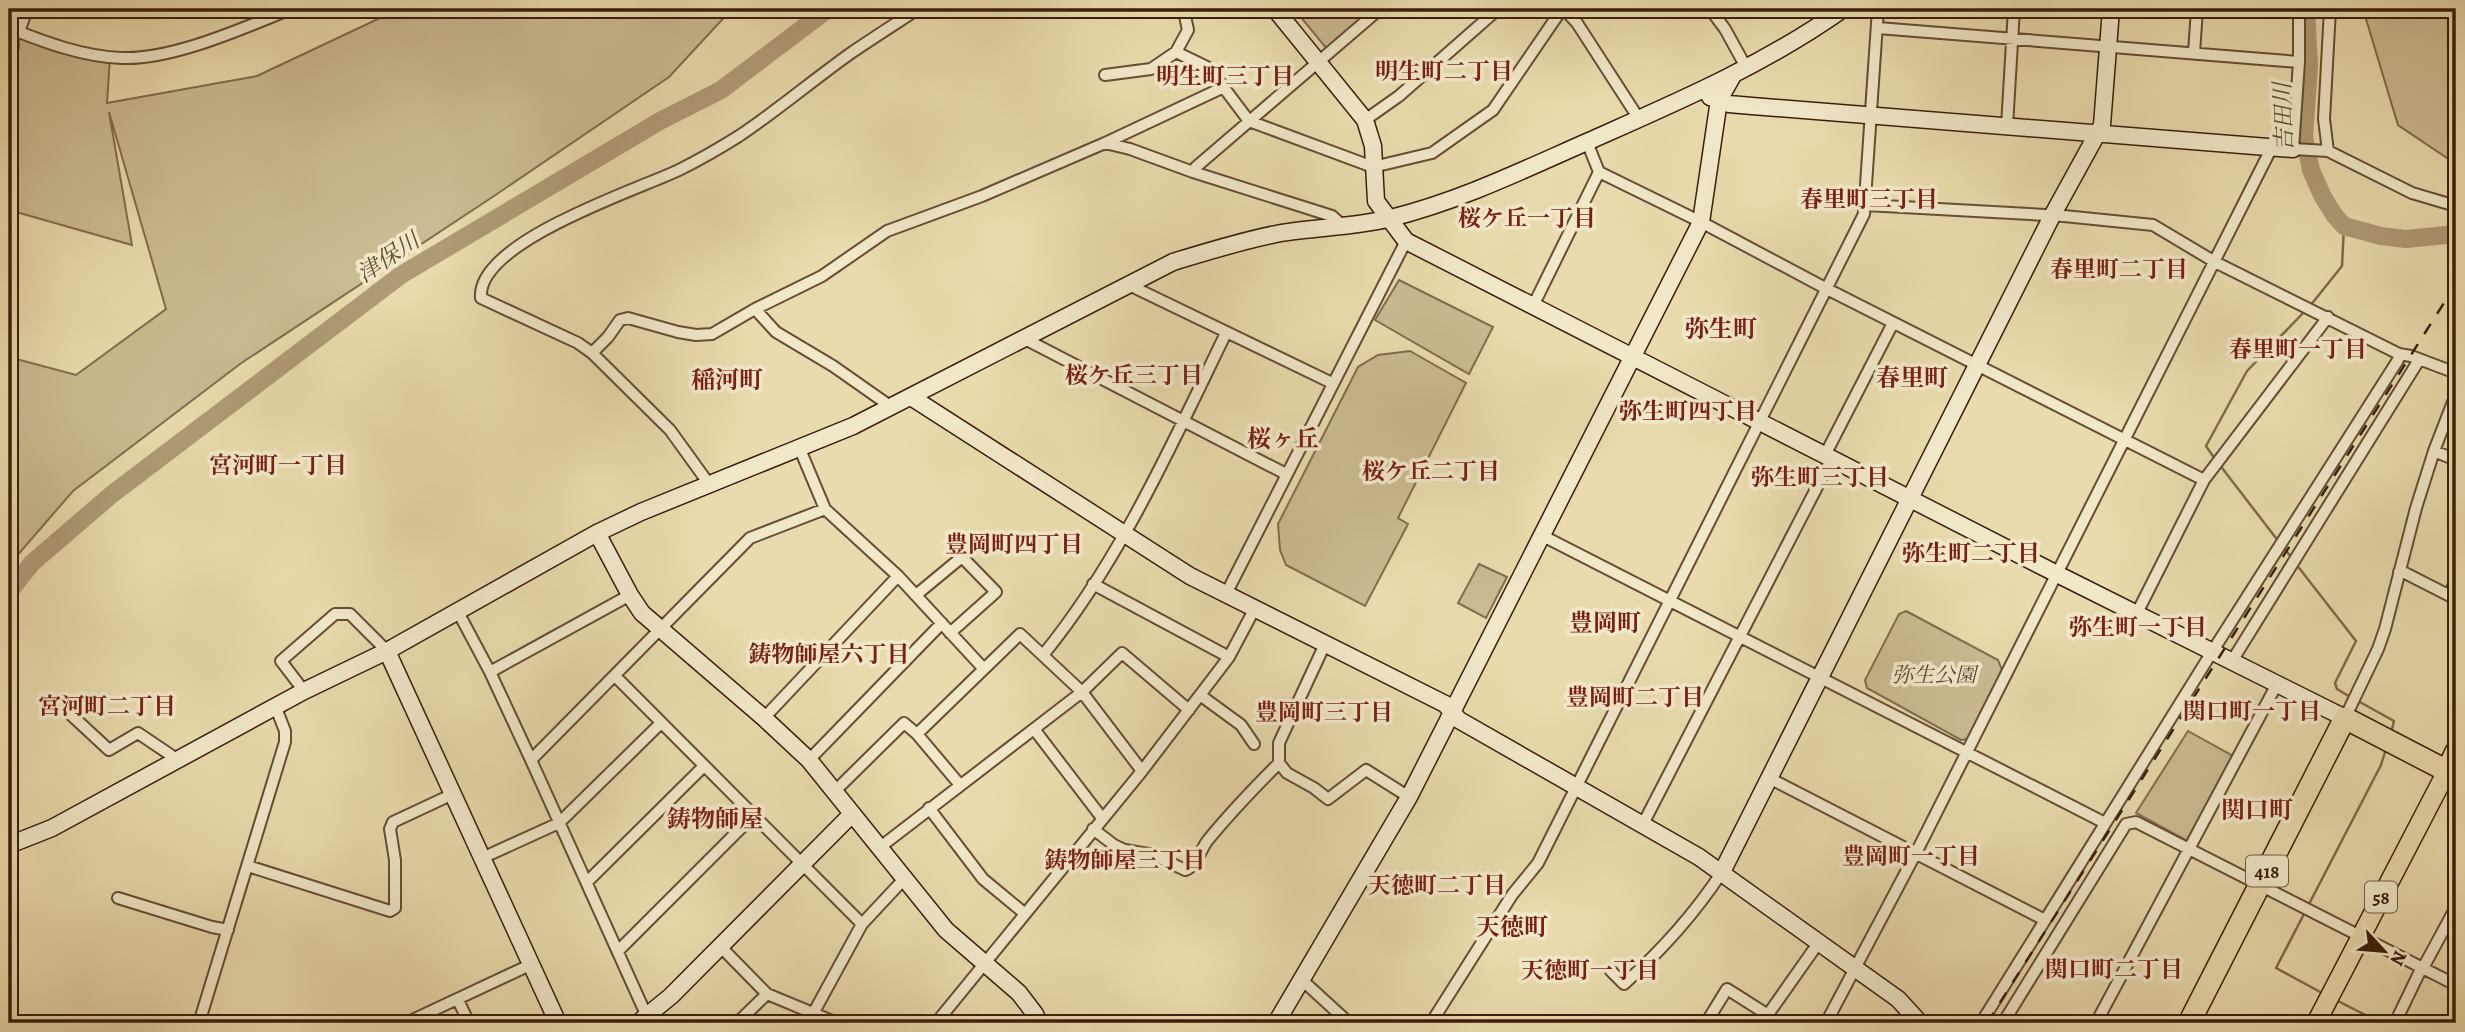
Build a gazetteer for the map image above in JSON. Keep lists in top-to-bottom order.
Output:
{
  "streets": {
    "highway": ["418"],
    "main road": ["58"]
  },
  "districts": [
    "明生町二丁目",
    "明生町三丁目",
    "春里町三丁目",
    "桜ケ丘一丁目",
    "春里町二丁目",
    "弥生町",
    "春里町一丁目",
    "桜ケ丘三丁目",
    "春里町",
    "稲河町",
    "弥生町四丁目",
    "桜ヶ丘",
    "宮河町一丁目",
    "桜ケ丘二丁目",
    "弥生町三丁目",
    "豊岡町四丁目",
    "弥生町二丁目",
    "豊岡町",
    "弥生町一丁目",
    "鋳物師屋六丁目",
    "豊岡町二丁目",
    "宮河町二丁目",
    "関口町一丁目",
    "豊岡町三丁目",
    "関口町",
    "鋳物師屋",
    "豊岡町一丁目",
    "鋳物師屋三丁目",
    "天徳町二丁目",
    "天徳町",
    "関口町二丁目",
    "天徳町一丁目"
  ],
  "water": ["吉田川", "津保川"],
  "parks": ["弥生公園"],
  "north": "bottom right"
}
